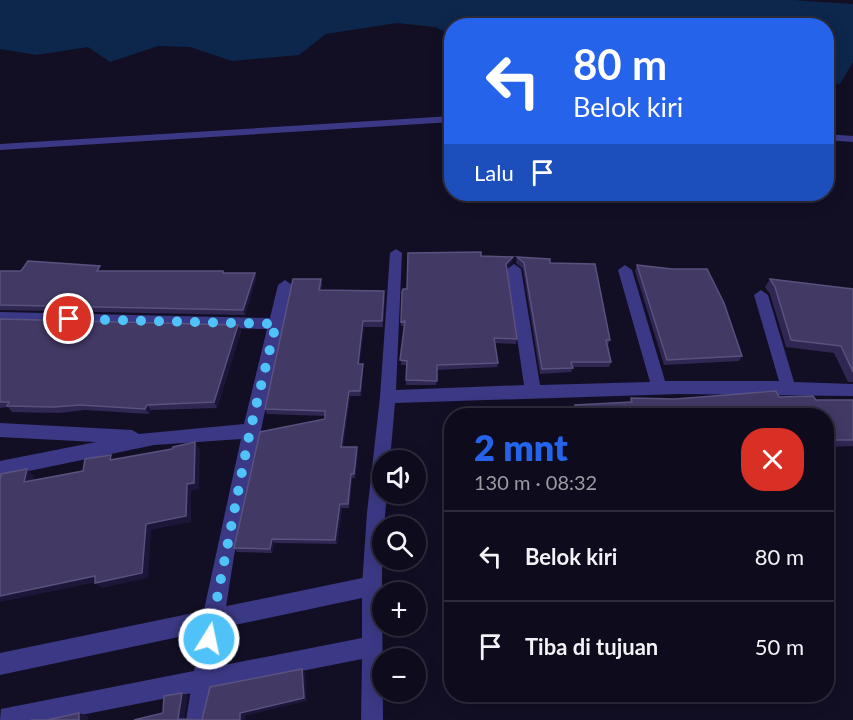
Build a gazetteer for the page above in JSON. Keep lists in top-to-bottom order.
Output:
{
  "page": {
    "turn": ["80 m", "Belok kiri"],
    "then": "Lalu",
    "heading": ["2 mnt", "130 m · 08:32"],
    "map_buttons": ["+", "−"],
    "list": [
      {
        "name": "Belok kiri",
        "value": "80 m"
      },
      {
        "name": "Tiba di tujuan",
        "value": "50 m"
      }
    ]
  }
}
